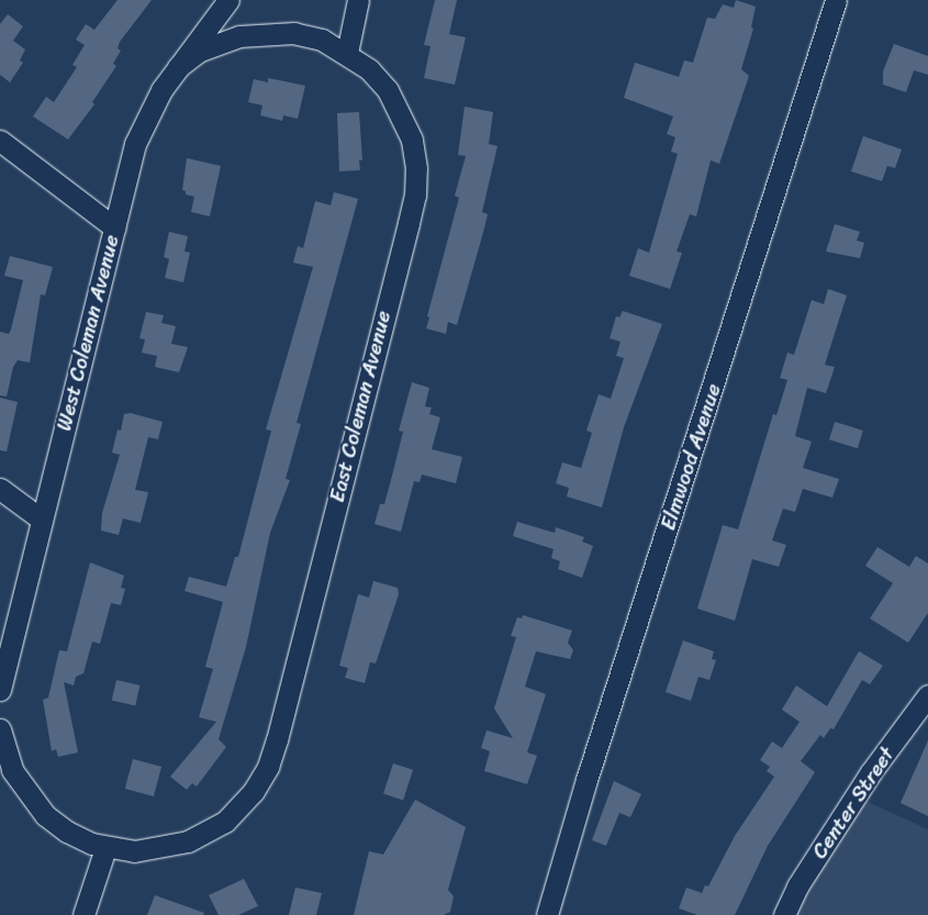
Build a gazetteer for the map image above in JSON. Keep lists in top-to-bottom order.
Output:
{
  "streets": {
    "street": [
      "West Coleman Avenue",
      "East Coleman Avenue",
      "Elmwood Avenue",
      "Center Street"
    ]
  },
  "crossings": [
    ["West Coleman Avenue", "East Coleman Avenue"]
  ]
}
